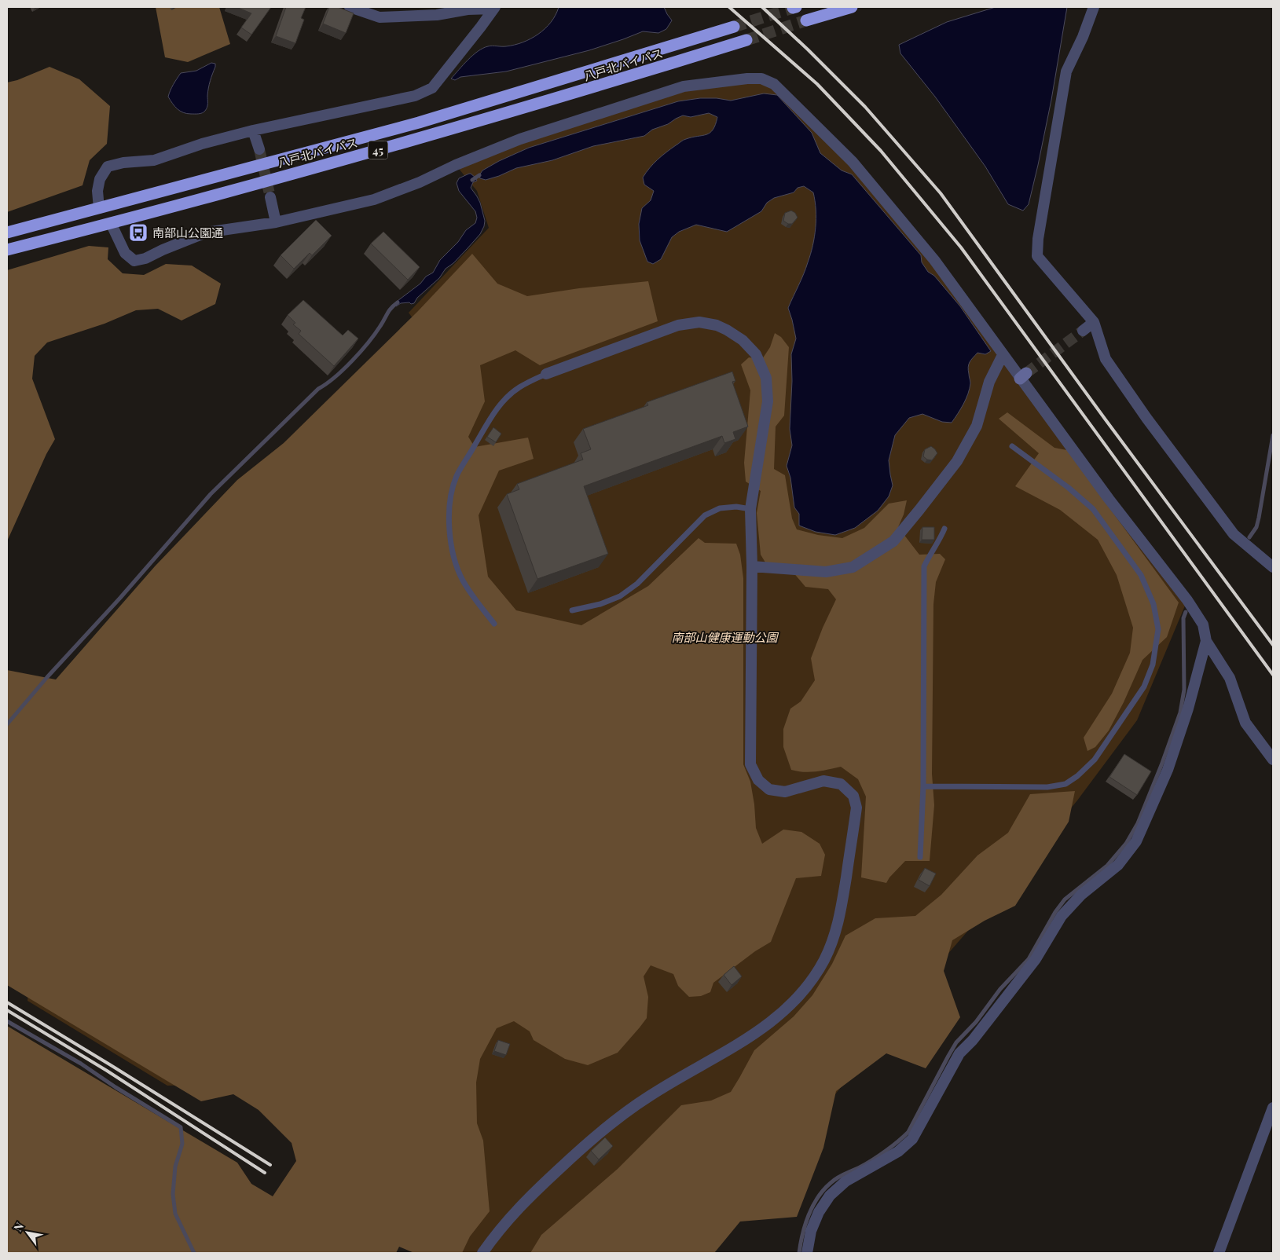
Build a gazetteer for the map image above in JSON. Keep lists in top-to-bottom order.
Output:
{
  "streets": {
    "highway": ["八戸北バイパス", "45"]
  },
  "parks": ["南部山健康運動公園"],
  "places": {
    "bus stop": ["南部山公園通"]
  },
  "north": "top left"
}
